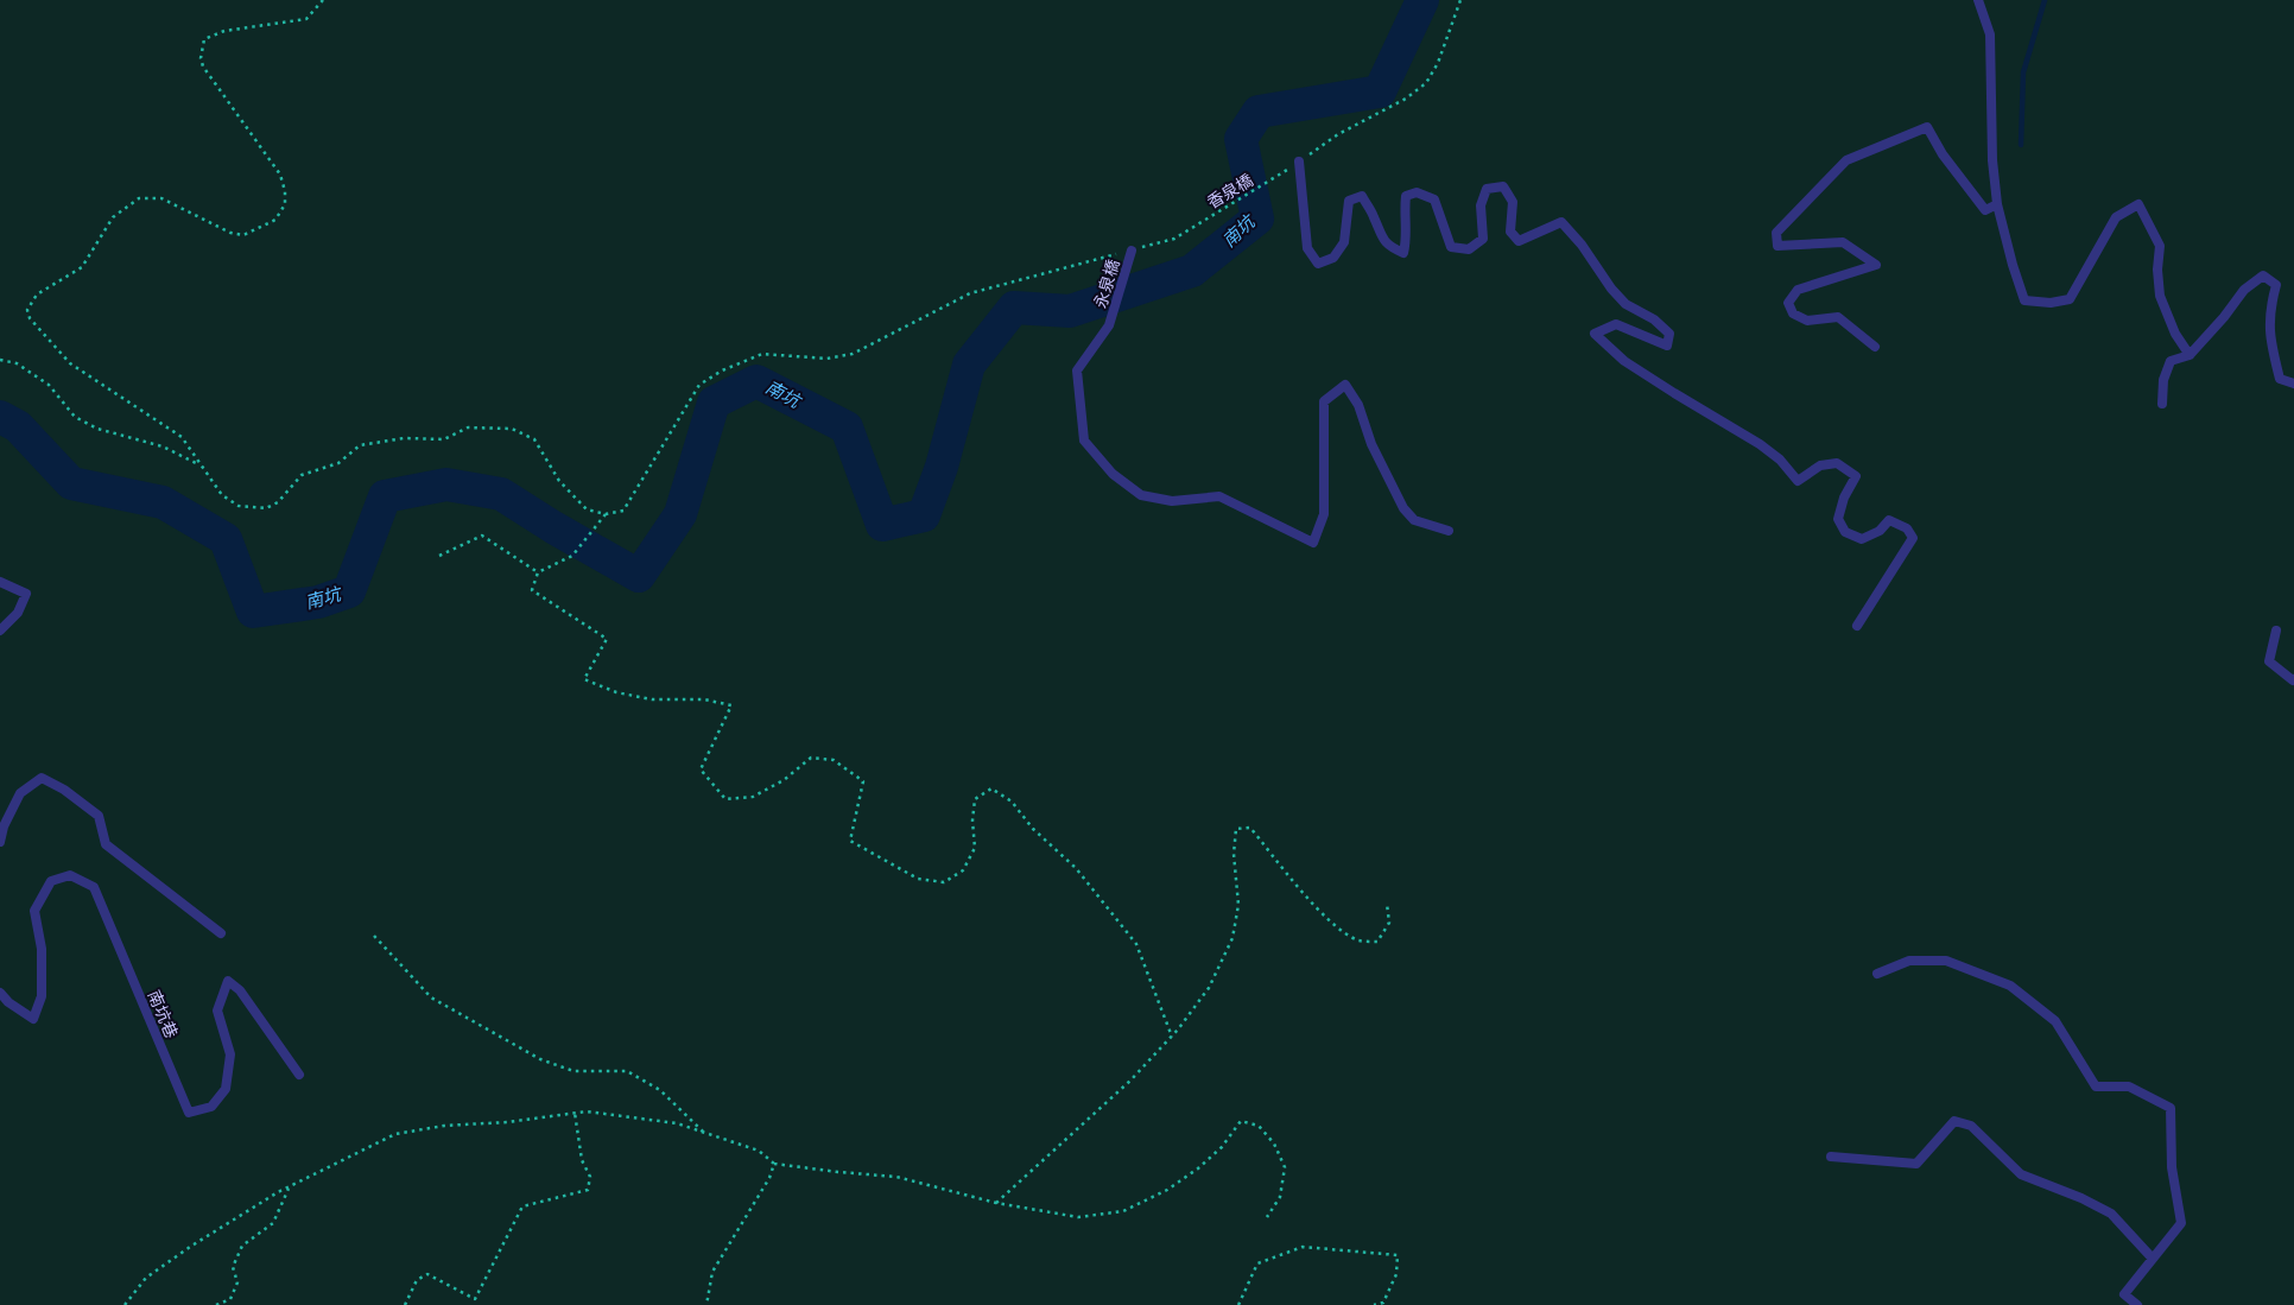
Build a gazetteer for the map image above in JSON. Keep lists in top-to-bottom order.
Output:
{
  "streets": {
    "lane": ["永泉橋", "南坑巷"],
    "path": ["香泉橋"]
  },
  "crossings": [
    ["香泉橋", "永泉橋"]
  ],
  "water": ["南坑"]
}
